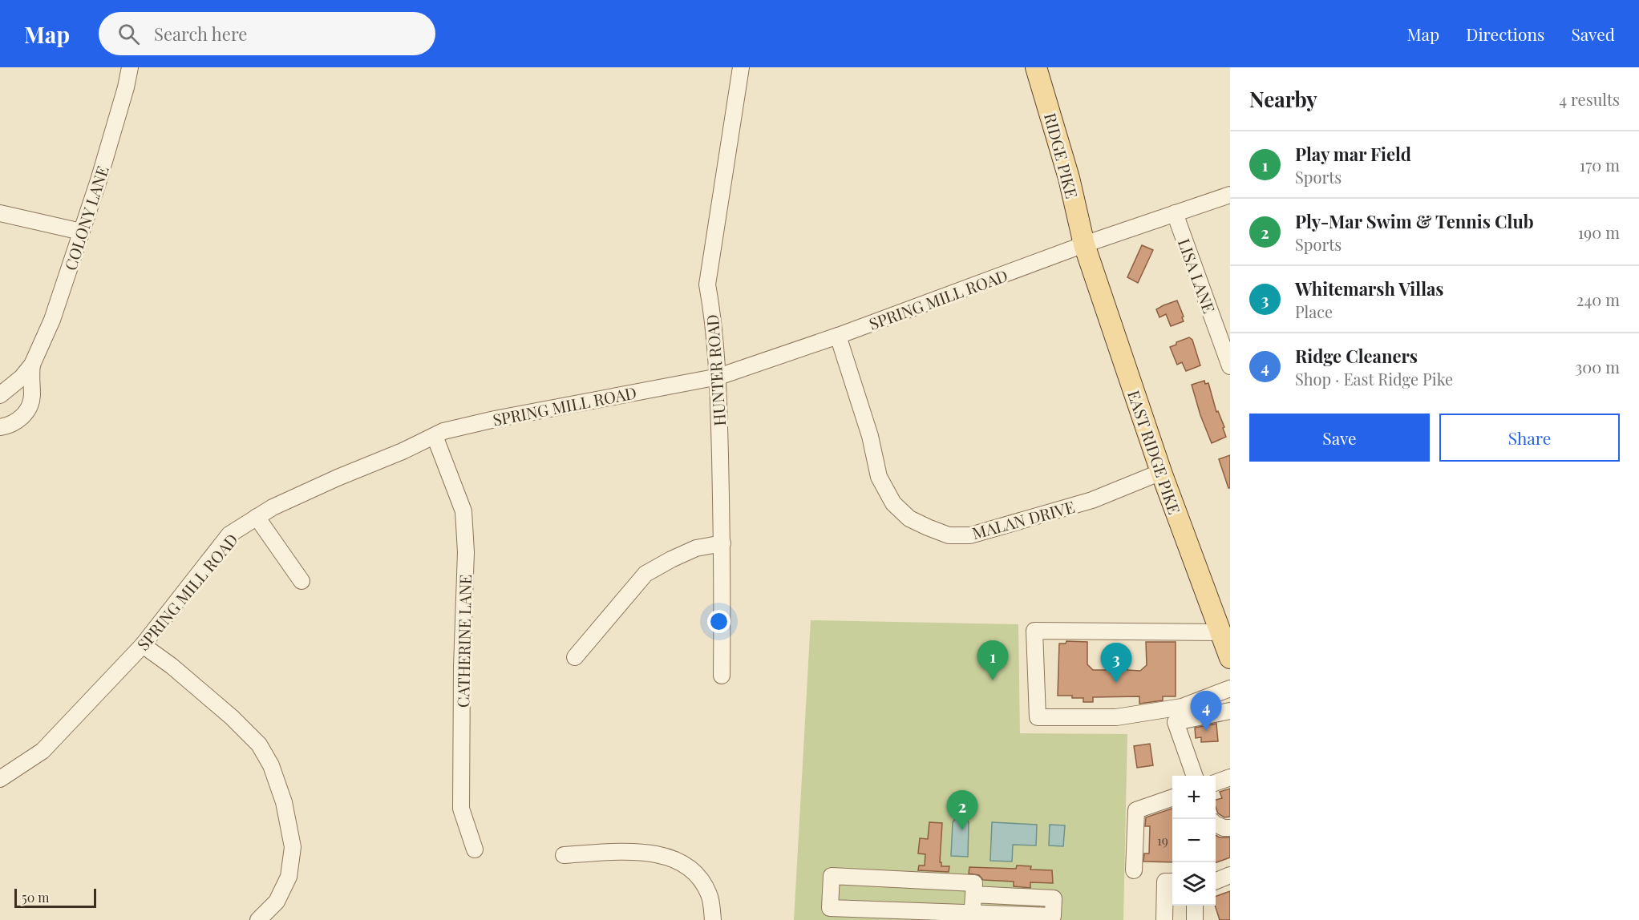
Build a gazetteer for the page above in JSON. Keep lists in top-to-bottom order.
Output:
{
  "streets": {
    "main road": ["RIDGE PIKE", "EAST RIDGE PIKE"],
    "street": [
      "COLONY LANE",
      "LISA LANE",
      "SPRING MILL ROAD",
      "HUNTER ROAD",
      "MALAN DRIVE",
      "CATHERINE LANE"
    ]
  },
  "crossings": [
    ["RIDGE PIKE", "SPRING MILL ROAD"],
    ["RIDGE PIKE", "EAST RIDGE PIKE"],
    ["LISA LANE", "SPRING MILL ROAD"],
    ["SPRING MILL ROAD", "HUNTER ROAD"],
    ["SPRING MILL ROAD", "EAST RIDGE PIKE"],
    ["SPRING MILL ROAD", "MALAN DRIVE"],
    ["SPRING MILL ROAD", "CATHERINE LANE"],
    ["EAST RIDGE PIKE", "MALAN DRIVE"]
  ],
  "house_numbers": ["19"],
  "scale_bar": "50 m",
  "page": {
    "header": "Map",
    "search": "Search here",
    "nav": ["Map", "Directions", "Saved"],
    "heading": ["Nearby", "4 results"],
    "list": [
      {
        "mark": "1",
        "name": "Play mar Field",
        "note": "Sports",
        "value": "170 m"
      },
      {
        "mark": "2",
        "name": "Ply-Mar Swim & Tennis Club",
        "note": "Sports",
        "value": "190 m"
      },
      {
        "mark": "3",
        "name": "Whitemarsh Villas",
        "note": "Place",
        "value": "240 m"
      },
      {
        "mark": "4",
        "name": "Ridge Cleaners",
        "note": "Shop · East Ridge Pike",
        "value": "300 m"
      }
    ],
    "buttons": ["Save", "Share"],
    "pins": [
      "1",
      "3",
      "4",
      "2"
    ],
    "map_buttons": ["+", "−"],
    "scale": "50 m"
  }
}
